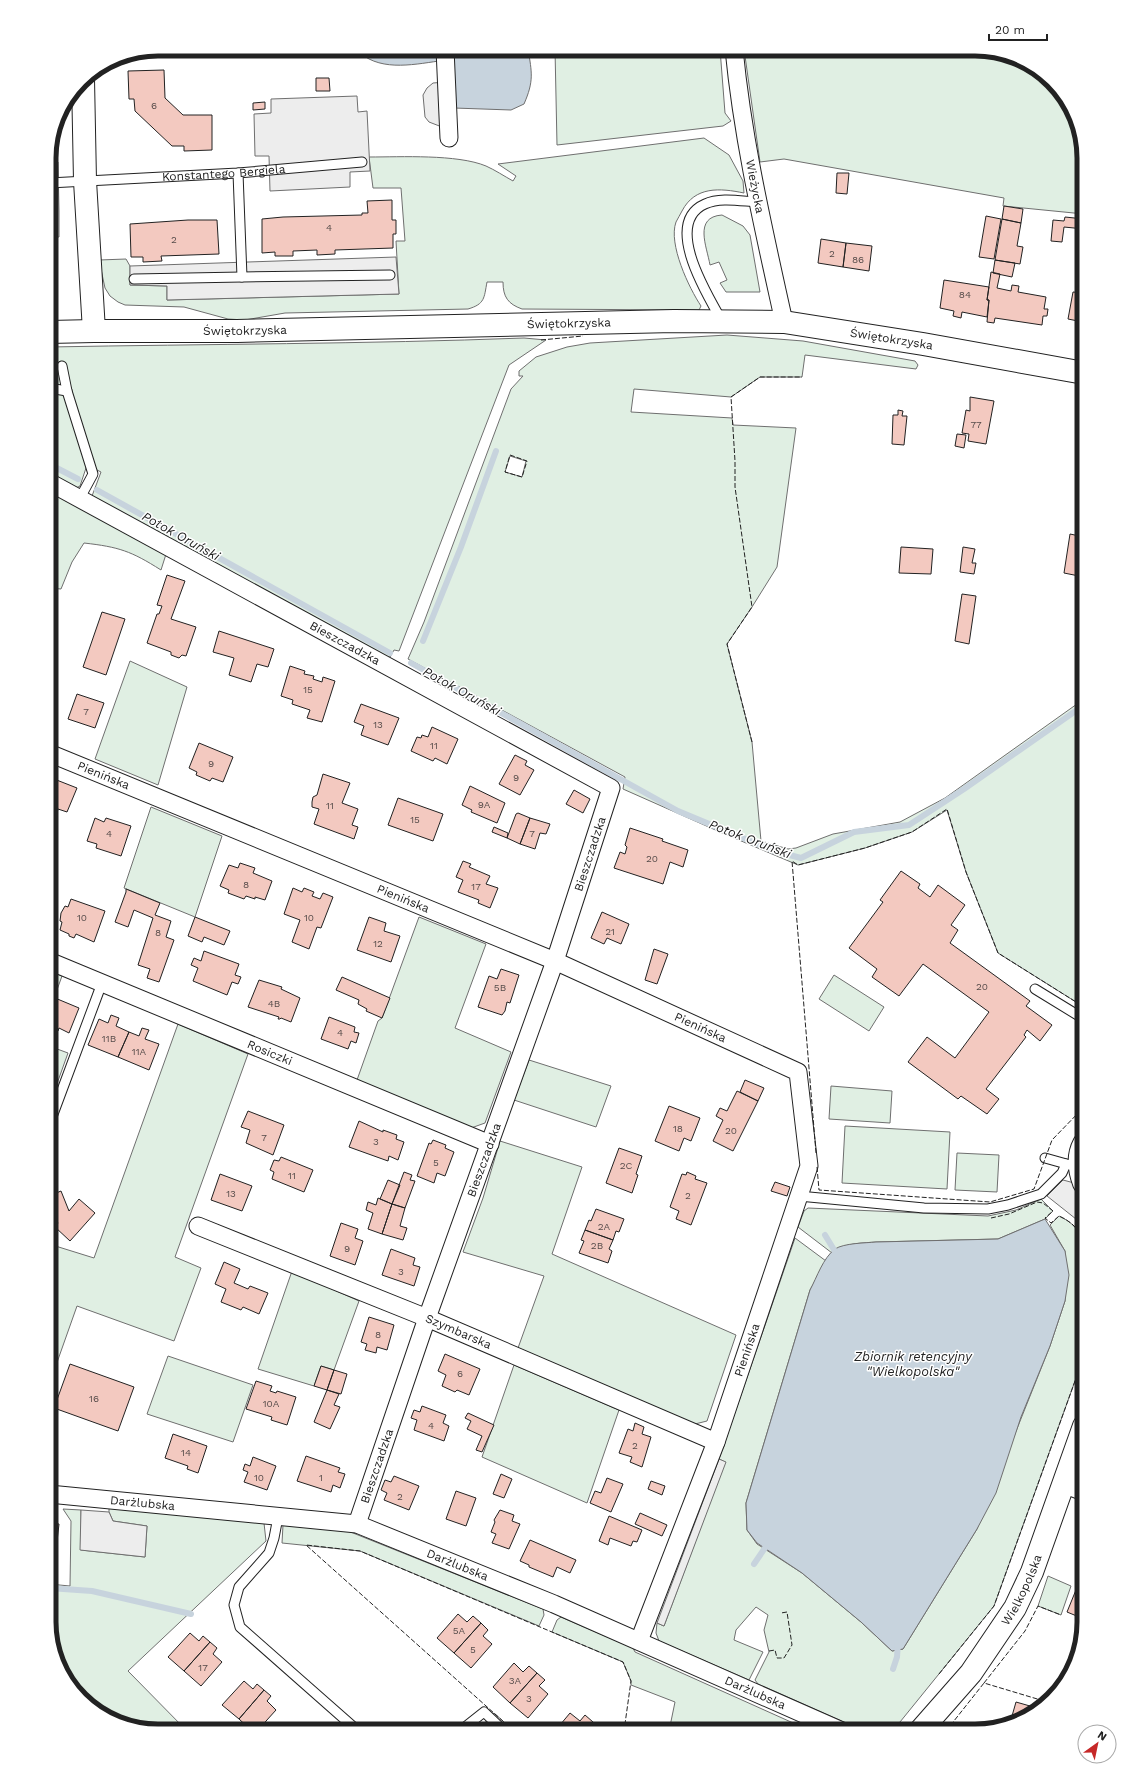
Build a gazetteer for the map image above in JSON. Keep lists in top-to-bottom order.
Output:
{
  "streets": {
    "main road": ["Świętokrzyska", "Wielkopolska"],
    "street": [
      "Wieżycka",
      "Bieszczadzka",
      "Pienińska",
      "Rosiczki",
      "Szymbarska",
      "Darżlubska"
    ],
    "lane": ["Konstantego Bergiela"]
  },
  "crossings": [
    ["Wieżycka", "Świętokrzyska"],
    ["Bieszczadzka", "Pienińska"],
    ["Bieszczadzka", "Rosiczki"],
    ["Bieszczadzka", "Szymbarska"],
    ["Bieszczadzka", "Darżlubska"],
    ["Pienińska", "Szymbarska"],
    ["Pienińska", "Darżlubska"]
  ],
  "water": ["Potok Oruński", "Zbiornik retencyjny \"Wielkopolska\""],
  "house_numbers": [
    "6",
    "4",
    "2",
    "2",
    "86",
    "84",
    "77",
    "15",
    "7",
    "13",
    "11",
    "9",
    "9",
    "9A",
    "11",
    "15",
    "4",
    "7",
    "20",
    "8",
    "17",
    "10",
    "10",
    "21",
    "8",
    "12",
    "20",
    "5B",
    "4B",
    "4",
    "11B",
    "11A",
    "18",
    "20",
    "7",
    "3",
    "5",
    "2C",
    "11",
    "13",
    "2",
    "2A",
    "2B",
    "9",
    "3",
    "8",
    "6",
    "16",
    "10A",
    "4",
    "2",
    "14",
    "10",
    "1",
    "2",
    "5A",
    "5",
    "17",
    "3A",
    "3"
  ],
  "scale_bar": "20 m",
  "north": "top right"
}
